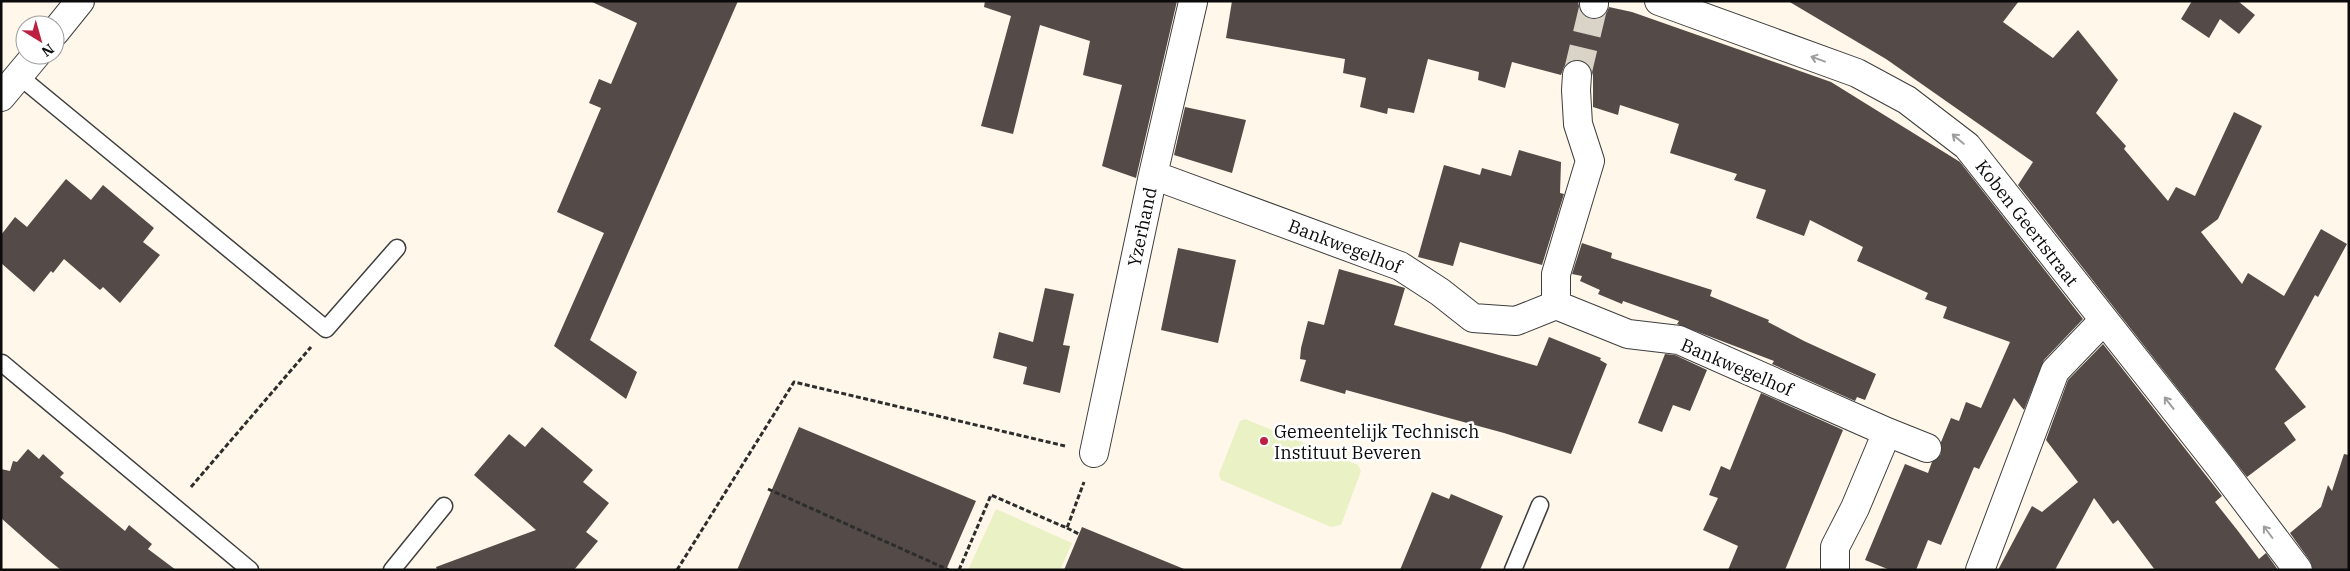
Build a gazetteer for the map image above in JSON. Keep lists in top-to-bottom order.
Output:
{
  "streets": {
    "street": ["Koben Geertstraat", "Yzerhand", "Bankwegelhof"]
  },
  "crossings": [
    ["Yzerhand", "Bankwegelhof"]
  ],
  "one_way": ["Koben Geertstraat"],
  "places": ["Gemeentelijk Technisch Instituut Beveren"],
  "north": "bottom right"
}
